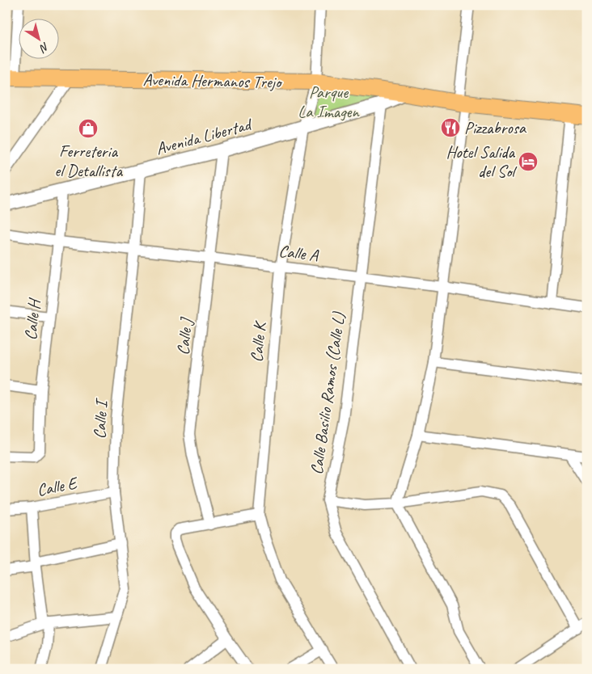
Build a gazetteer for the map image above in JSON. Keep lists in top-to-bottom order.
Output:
{
  "streets": {
    "main road": ["Avenida Hermanos Trejo"],
    "street": [
      "Avenida Libertad",
      "Calle A",
      "Calle H",
      "Calle J",
      "Calle K",
      "Calle Basilio Ramos (Calle L)",
      "Calle I",
      "Calle E"
    ]
  },
  "crossings": [
    ["Avenida Hermanos Trejo", "Avenida Libertad"],
    ["Avenida Hermanos Trejo", "Calle K"],
    ["Avenida Libertad", "Calle H"],
    ["Avenida Libertad", "Calle J"],
    ["Avenida Libertad", "Calle K"],
    ["Avenida Libertad", "Calle Basilio Ramos (Calle L)"],
    ["Avenida Libertad", "Calle I"],
    ["Calle A", "Calle H"],
    ["Calle A", "Calle J"],
    ["Calle A", "Calle K"],
    ["Calle A", "Calle Basilio Ramos (Calle L)"],
    ["Calle A", "Calle I"],
    ["Calle I", "Calle E"]
  ],
  "parks": ["Parque La Imagen"],
  "places": {
    "restaurant": ["Pizzabrosa"],
    "shop": ["Ferreteria el Detallista"],
    "hotel": ["Hotel Salida del Sol"]
  },
  "north": "bottom right"
}
